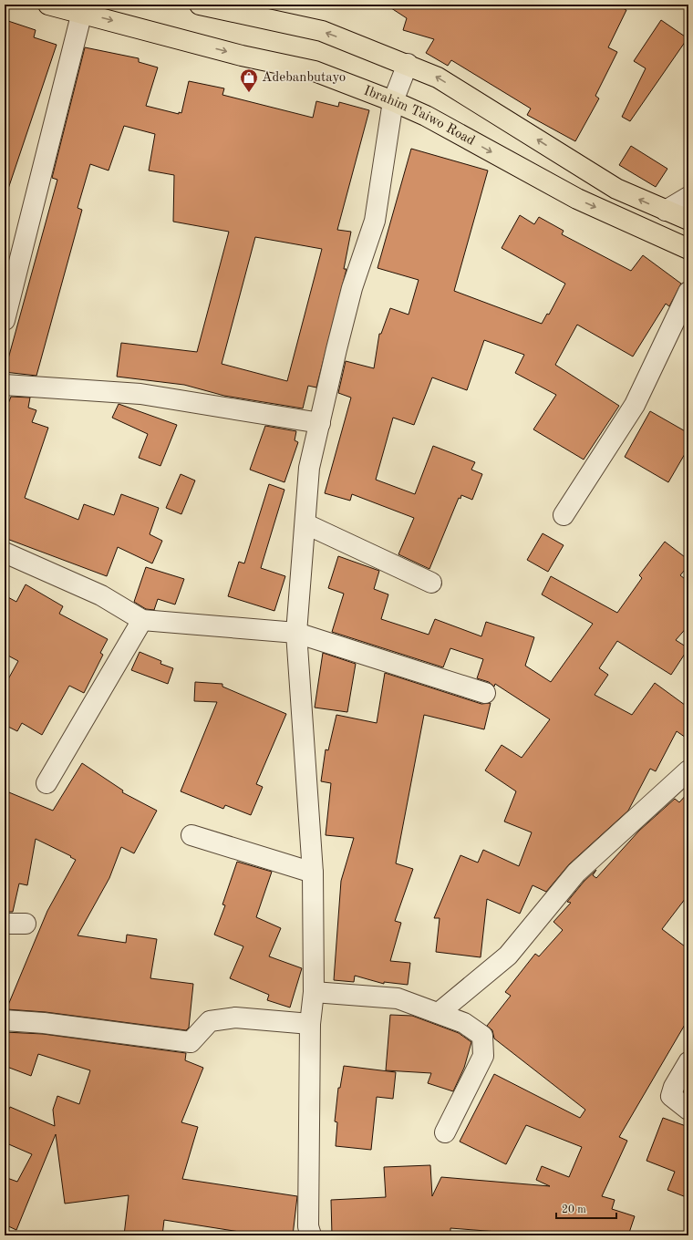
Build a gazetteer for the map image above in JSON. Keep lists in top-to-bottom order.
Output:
{
  "streets": {
    "main road": ["Ibrahim Taiwo Road"]
  },
  "places": {
    "shop": ["Adebanbutayo"]
  },
  "scale_bar": "20 m"
}
